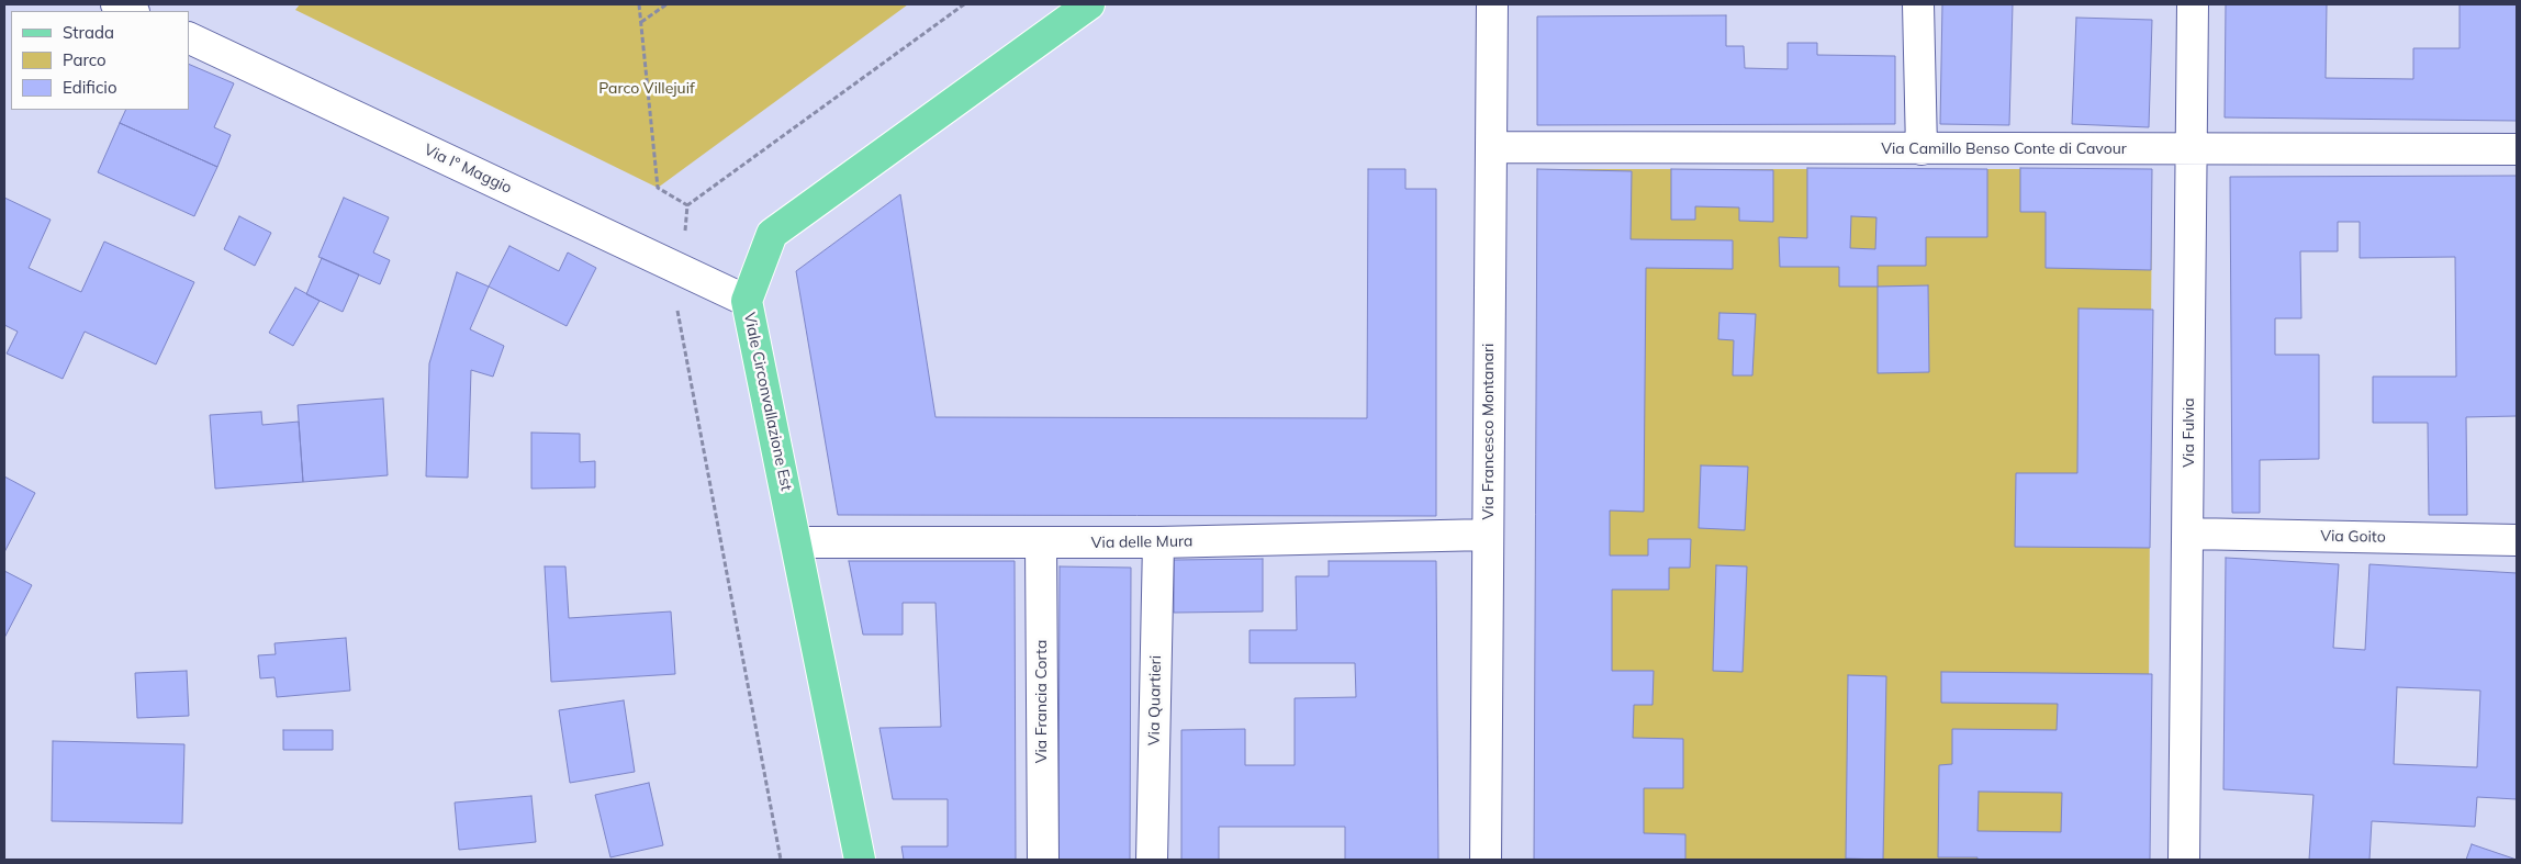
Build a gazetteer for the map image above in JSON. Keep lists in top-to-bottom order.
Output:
{
  "streets": {
    "main road": ["Viale Circonvallazione Est"],
    "street": [
      "Via Camillo Benso Conte di Cavour",
      "Via I° Maggio",
      "Via Francesco Montanari",
      "Via Fulvia",
      "Via Goito",
      "Via delle Mura",
      "Via Quartieri",
      "Via Francia Corta"
    ]
  },
  "crossings": [
    ["Via Camillo Benso Conte di Cavour", "Via Francesco Montanari"],
    ["Via Camillo Benso Conte di Cavour", "Via Fulvia"],
    ["Via I° Maggio", "Viale Circonvallazione Est"],
    ["Viale Circonvallazione Est", "Via delle Mura"],
    ["Via Francesco Montanari", "Via delle Mura"],
    ["Via Fulvia", "Via Goito"],
    ["Via delle Mura", "Via Quartieri"],
    ["Via delle Mura", "Via Francia Corta"]
  ],
  "parks": ["Parco Villejuif"],
  "legend": ["Strada", "Parco", "Edificio"]
}
